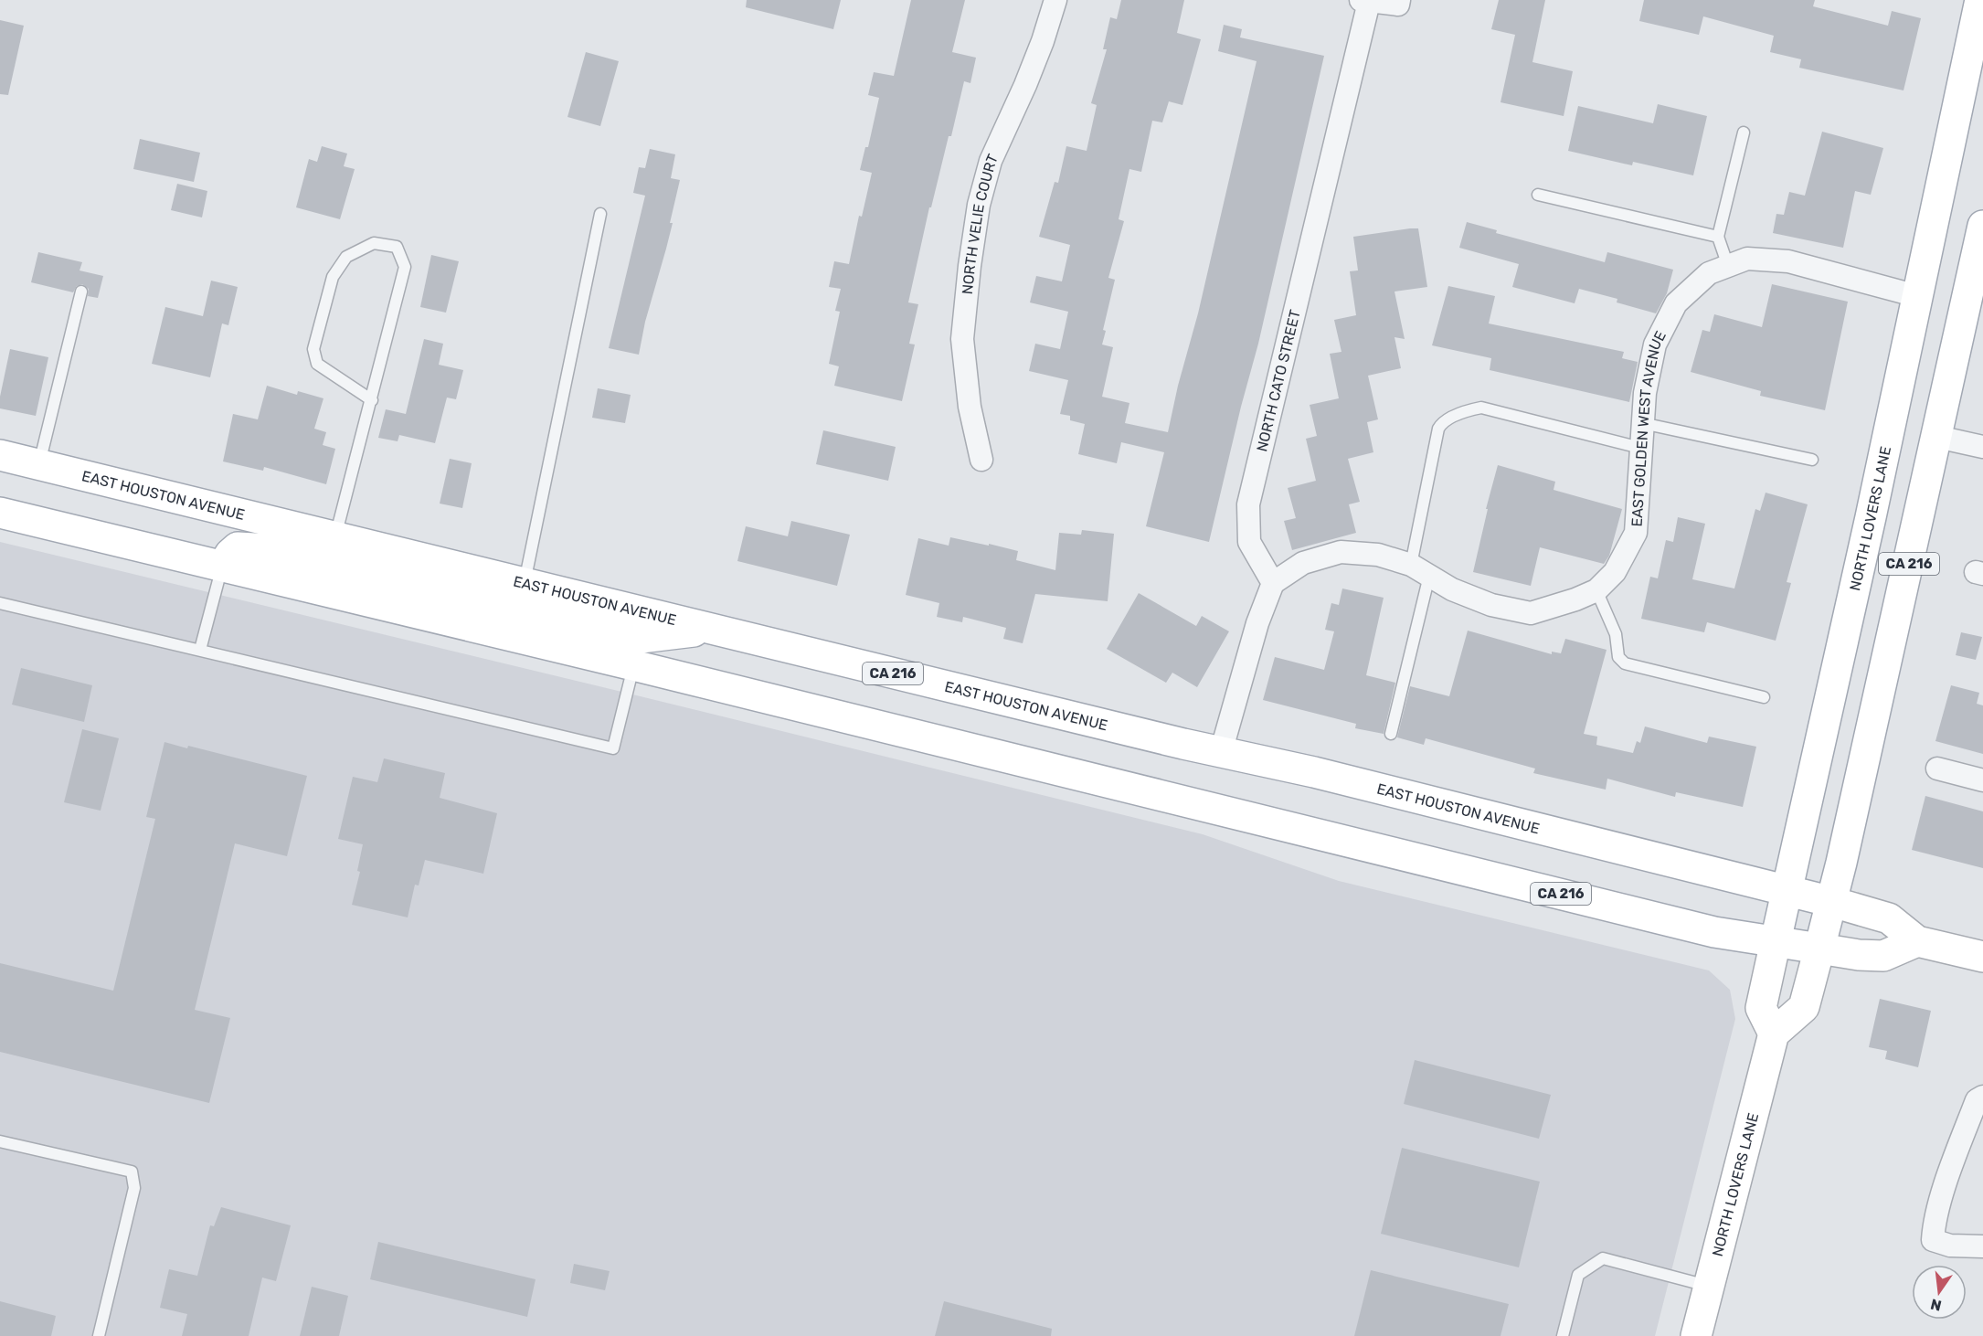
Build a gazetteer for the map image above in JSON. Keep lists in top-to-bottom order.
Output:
{
  "streets": {
    "main road": ["EAST HOUSTON AVENUE", "NORTH LOVERS LANE", "CA 216"],
    "street": ["NORTH VELIE COURT", "NORTH CATO STREET", "EAST GOLDEN WEST AVENUE"]
  },
  "crossings": [
    ["NORTH CATO STREET", "EAST GOLDEN WEST AVENUE"],
    ["EAST GOLDEN WEST AVENUE", "NORTH LOVERS LANE"],
    ["EAST HOUSTON AVENUE", "NORTH LOVERS LANE"],
    ["EAST HOUSTON AVENUE", "CA 216"],
    ["NORTH LOVERS LANE", "CA 216"]
  ],
  "north": "bottom"
}
